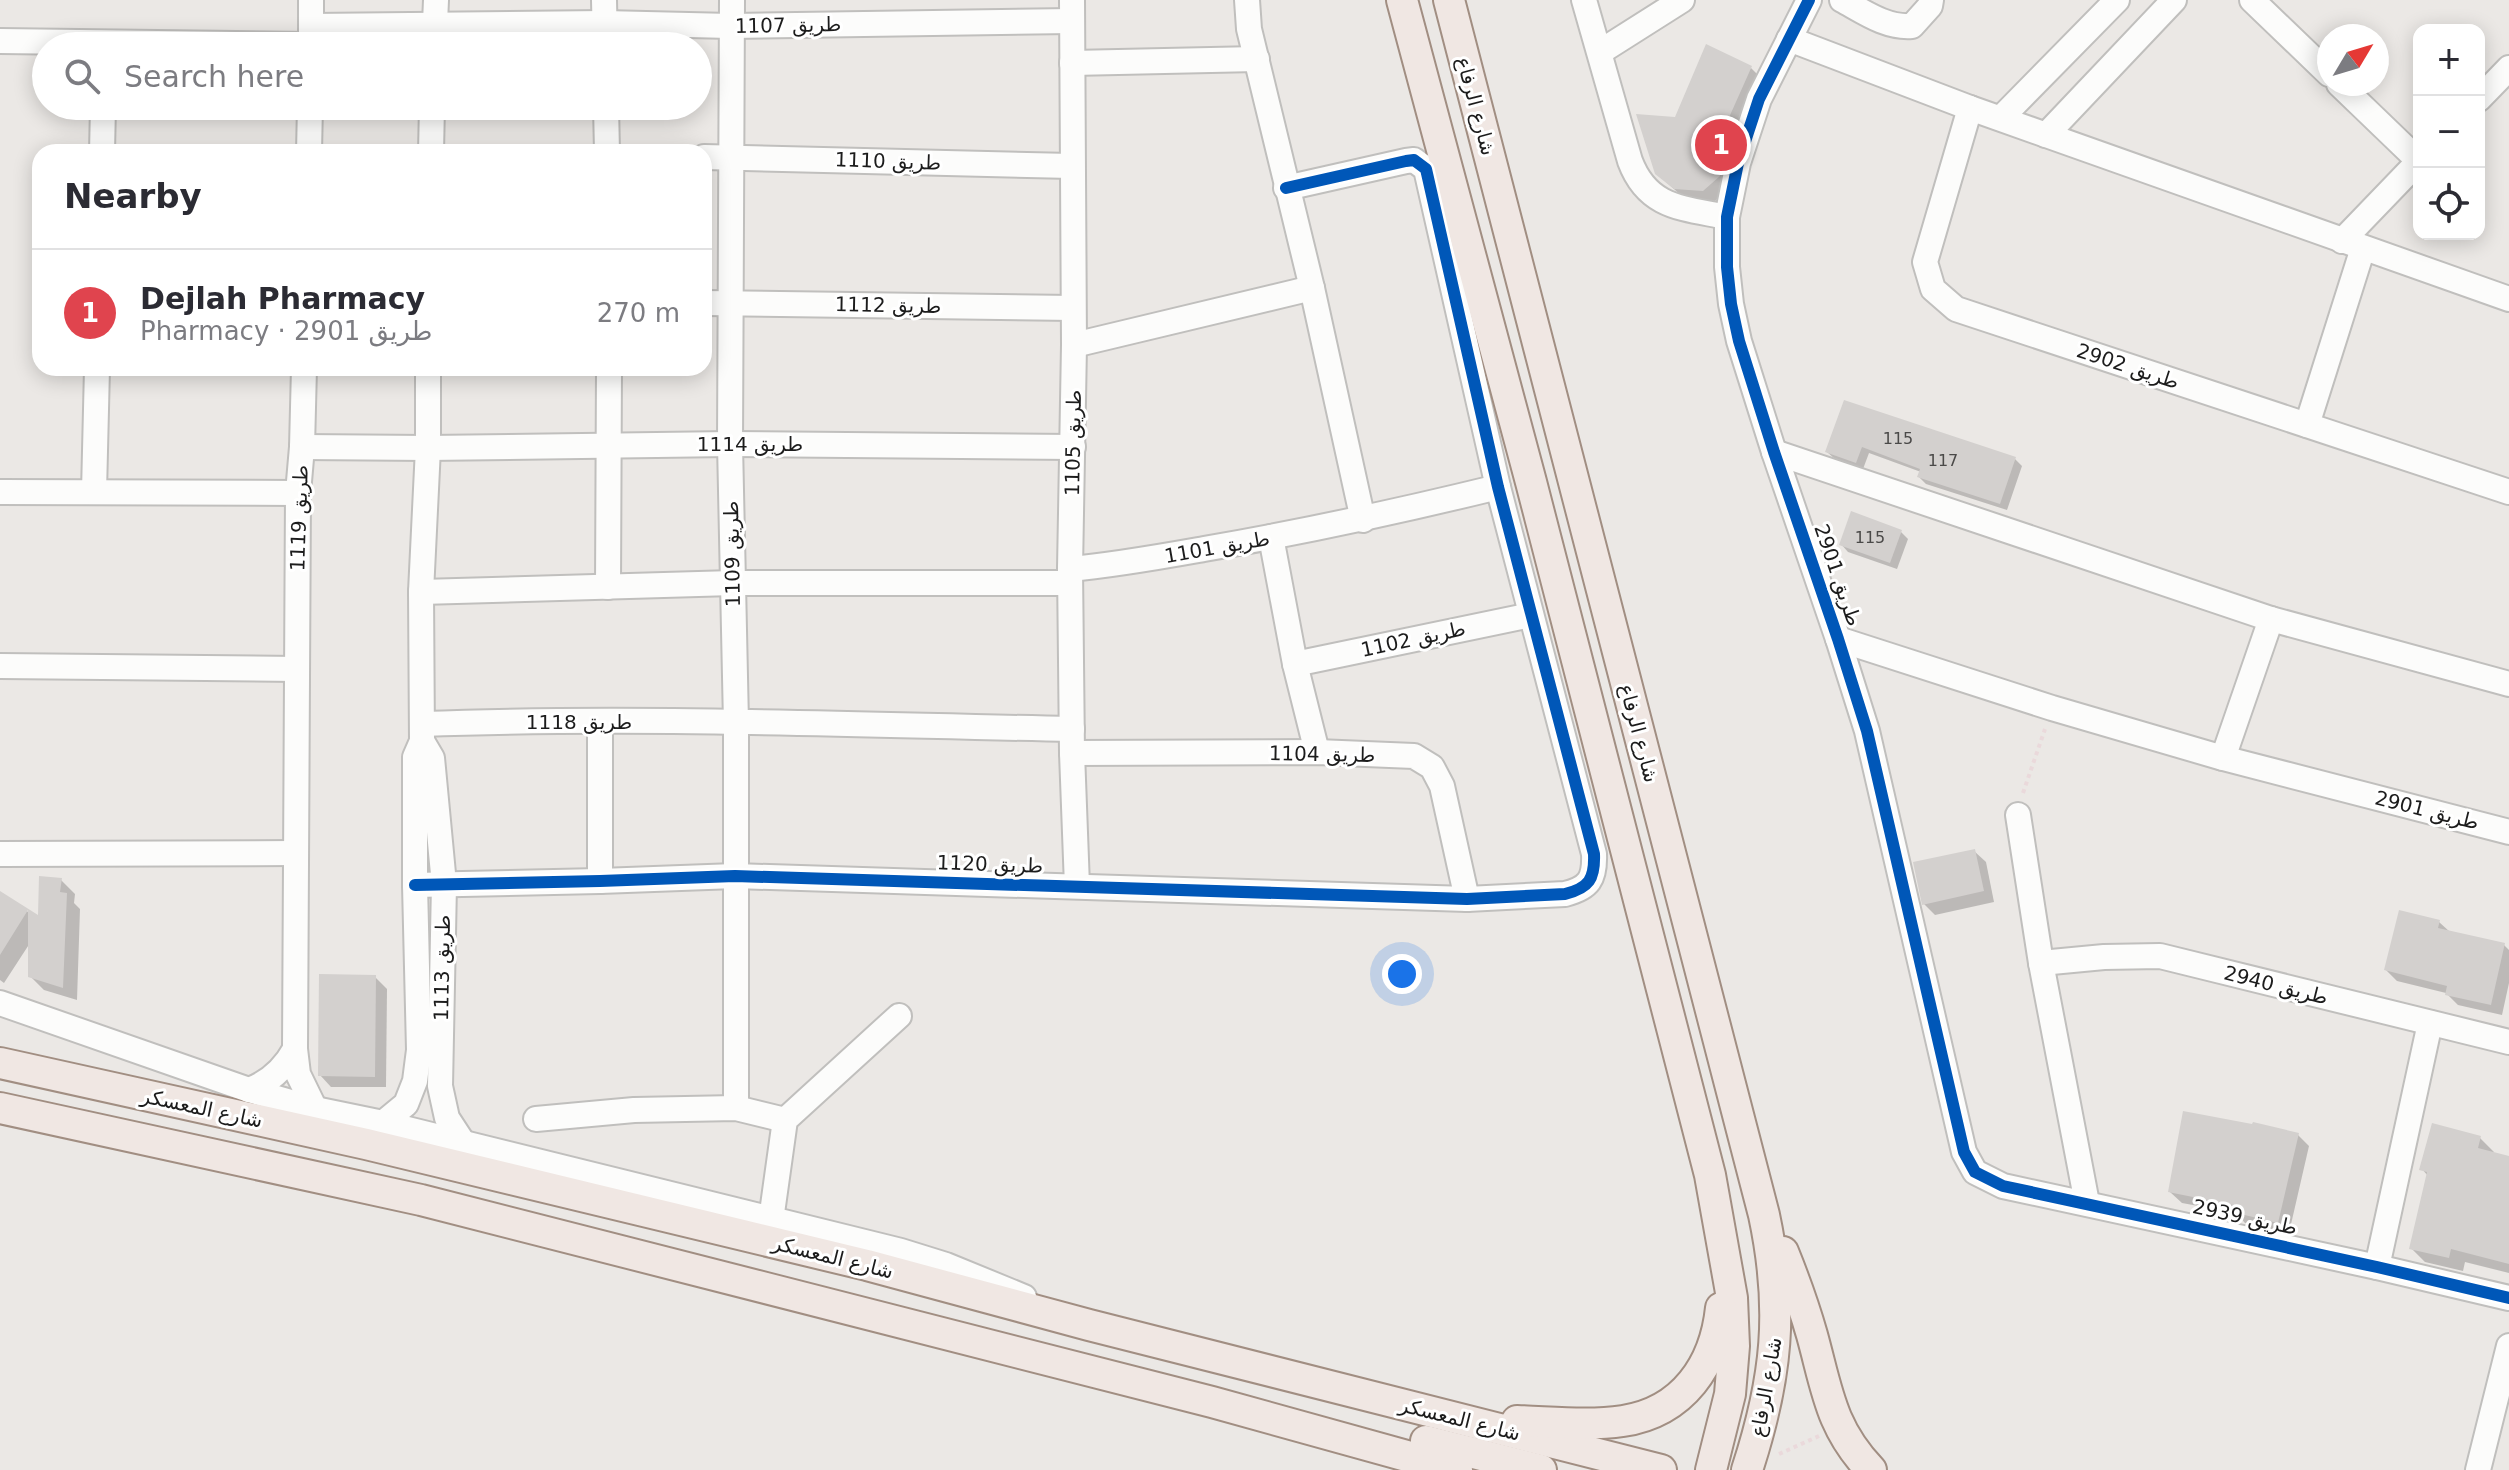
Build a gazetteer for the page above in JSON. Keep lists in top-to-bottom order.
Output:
{
  "streets": {
    "main road": ["شارع الرفاع", "شارع المعسكر"],
    "street": [
      "طريق 1107",
      "طريق 1110",
      "طريق 1112",
      "طريق 2902",
      "طريق 1105",
      "طريق 1114",
      "طريق 1119",
      "طريق 1101",
      "طريق 1109",
      "طريق 2901",
      "طريق 1102",
      "طريق 1118",
      "طريق 1104",
      "طريق 1120",
      "طريق 1113",
      "طريق 2940",
      "طريق 2939"
    ]
  },
  "crossings": [
    ["طريق 1107", "طريق 1105"],
    ["طريق 1107", "طريق 1109"],
    ["طريق 1110", "طريق 1105"],
    ["طريق 1110", "طريق 1109"],
    ["طريق 1112", "طريق 1105"],
    ["طريق 1112", "طريق 1109"],
    ["طريق 1105", "طريق 1114"],
    ["طريق 1105", "طريق 1101"],
    ["طريق 1105", "طريق 1118"],
    ["طريق 1105", "طريق 1104"],
    ["طريق 1105", "طريق 1120"],
    ["طريق 1114", "طريق 1109"],
    ["طريق 1114", "طريق 1113"],
    ["طريق 1101", "طريق 1109"],
    ["طريق 1101", "طريق 1113"],
    ["طريق 1109", "طريق 1118"],
    ["طريق 1109", "طريق 1120"],
    ["طريق 2901", "طريق 2939"],
    ["طريق 1102", "طريق 1120"],
    ["طريق 1118", "طريق 1104"],
    ["طريق 1118", "طريق 1113"],
    ["طريق 1104", "طريق 1120"],
    ["طريق 1120", "طريق 1113"]
  ],
  "house_numbers": ["115", "117", "115"],
  "north": "top right",
  "page": {
    "map_buttons": ["+", "−"],
    "search": "Search here",
    "pins": "1",
    "heading": "Nearby",
    "list": [
      {
        "mark": "1",
        "name": "Dejlah Pharmacy",
        "note": "Pharmacy · طريق 2901",
        "value": "270 m"
      }
    ]
  }
}
